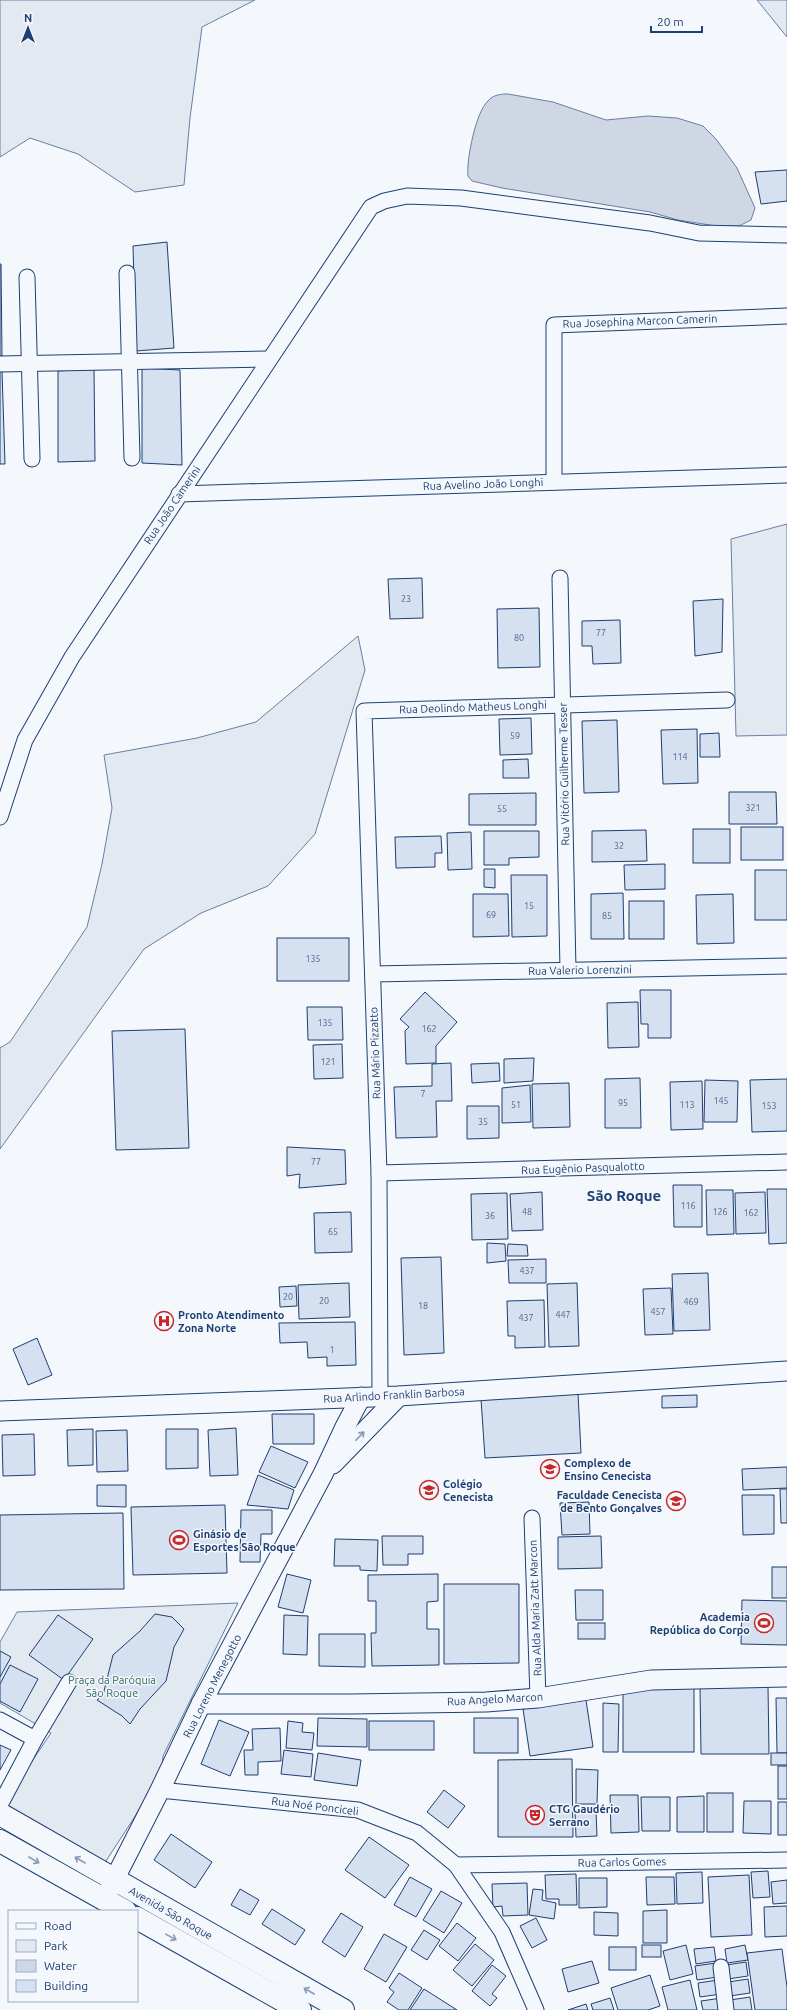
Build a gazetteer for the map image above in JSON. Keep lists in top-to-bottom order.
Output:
{
  "streets": {
    "main road": ["Avenida São Roque"],
    "street": [
      "Rua Josephina Marcon Camerin",
      "Rua Avelino João Longhi",
      "Rua João Camerini",
      "Rua Deolindo Matheus Longhi",
      "Rua Vitório Guilherme Tesser",
      "Rua Valerio Lorenzini",
      "Rua Mário Pizzatto",
      "Rua Eugênio Pasqualotto",
      "Rua Arlindo Franklin Barbosa",
      "Rua Alda Maria Zatt Marcon",
      "Rua Loreno Menegotto",
      "Rua Angelo Marcon",
      "Rua Noé Ponciceli",
      "Rua Carlos Gomes"
    ]
  },
  "crossings": [
    ["Rua Josephina Marcon Camerin", "Rua Avelino João Longhi"],
    ["Rua Avelino João Longhi", "Rua João Camerini"],
    ["Rua Deolindo Matheus Longhi", "Rua Vitório Guilherme Tesser"],
    ["Rua Deolindo Matheus Longhi", "Rua Mário Pizzatto"],
    ["Rua Vitório Guilherme Tesser", "Rua Valerio Lorenzini"],
    ["Rua Valerio Lorenzini", "Rua Mário Pizzatto"],
    ["Rua Mário Pizzatto", "Rua Eugênio Pasqualotto"],
    ["Rua Mário Pizzatto", "Rua Arlindo Franklin Barbosa"],
    ["Rua Mário Pizzatto", "Rua Loreno Menegotto"],
    ["Rua Arlindo Franklin Barbosa", "Rua Loreno Menegotto"],
    ["Rua Alda Maria Zatt Marcon", "Rua Angelo Marcon"],
    ["Rua Loreno Menegotto", "Rua Angelo Marcon"],
    ["Rua Loreno Menegotto", "Rua Noé Ponciceli"],
    ["Rua Loreno Menegotto", "Avenida São Roque"],
    ["Rua Noé Ponciceli", "Rua Carlos Gomes"]
  ],
  "districts": ["São Roque"],
  "parks": ["Praça da Paróquia São Roque"],
  "places": {
    "hospital": ["Pronto Atendimento Zona Norte"],
    "school or university": ["Complexo de Ensino Cenecista", "Colégio Cenecista", "Faculdade Cenecista de Bento Gonçalves"],
    "sports": ["Ginásio de Esportes São Roque", "Academia República do Corpo"],
    "theatre": ["CTG Gaudério Serrano"]
  },
  "house_numbers": [
    "23",
    "77",
    "80",
    "59",
    "114",
    "321",
    "55",
    "32",
    "15",
    "69",
    "85",
    "135",
    "135",
    "162",
    "121",
    "7",
    "145",
    "95",
    "51",
    "113",
    "153",
    "35",
    "77",
    "116",
    "48",
    "126",
    "162",
    "36",
    "65",
    "437",
    "20",
    "20",
    "469",
    "18",
    "457",
    "447",
    "437",
    "1"
  ],
  "legend": [
    "Road",
    "Park",
    "Water",
    "Building"
  ],
  "scale_bar": "20 m",
  "north": "top"
}
